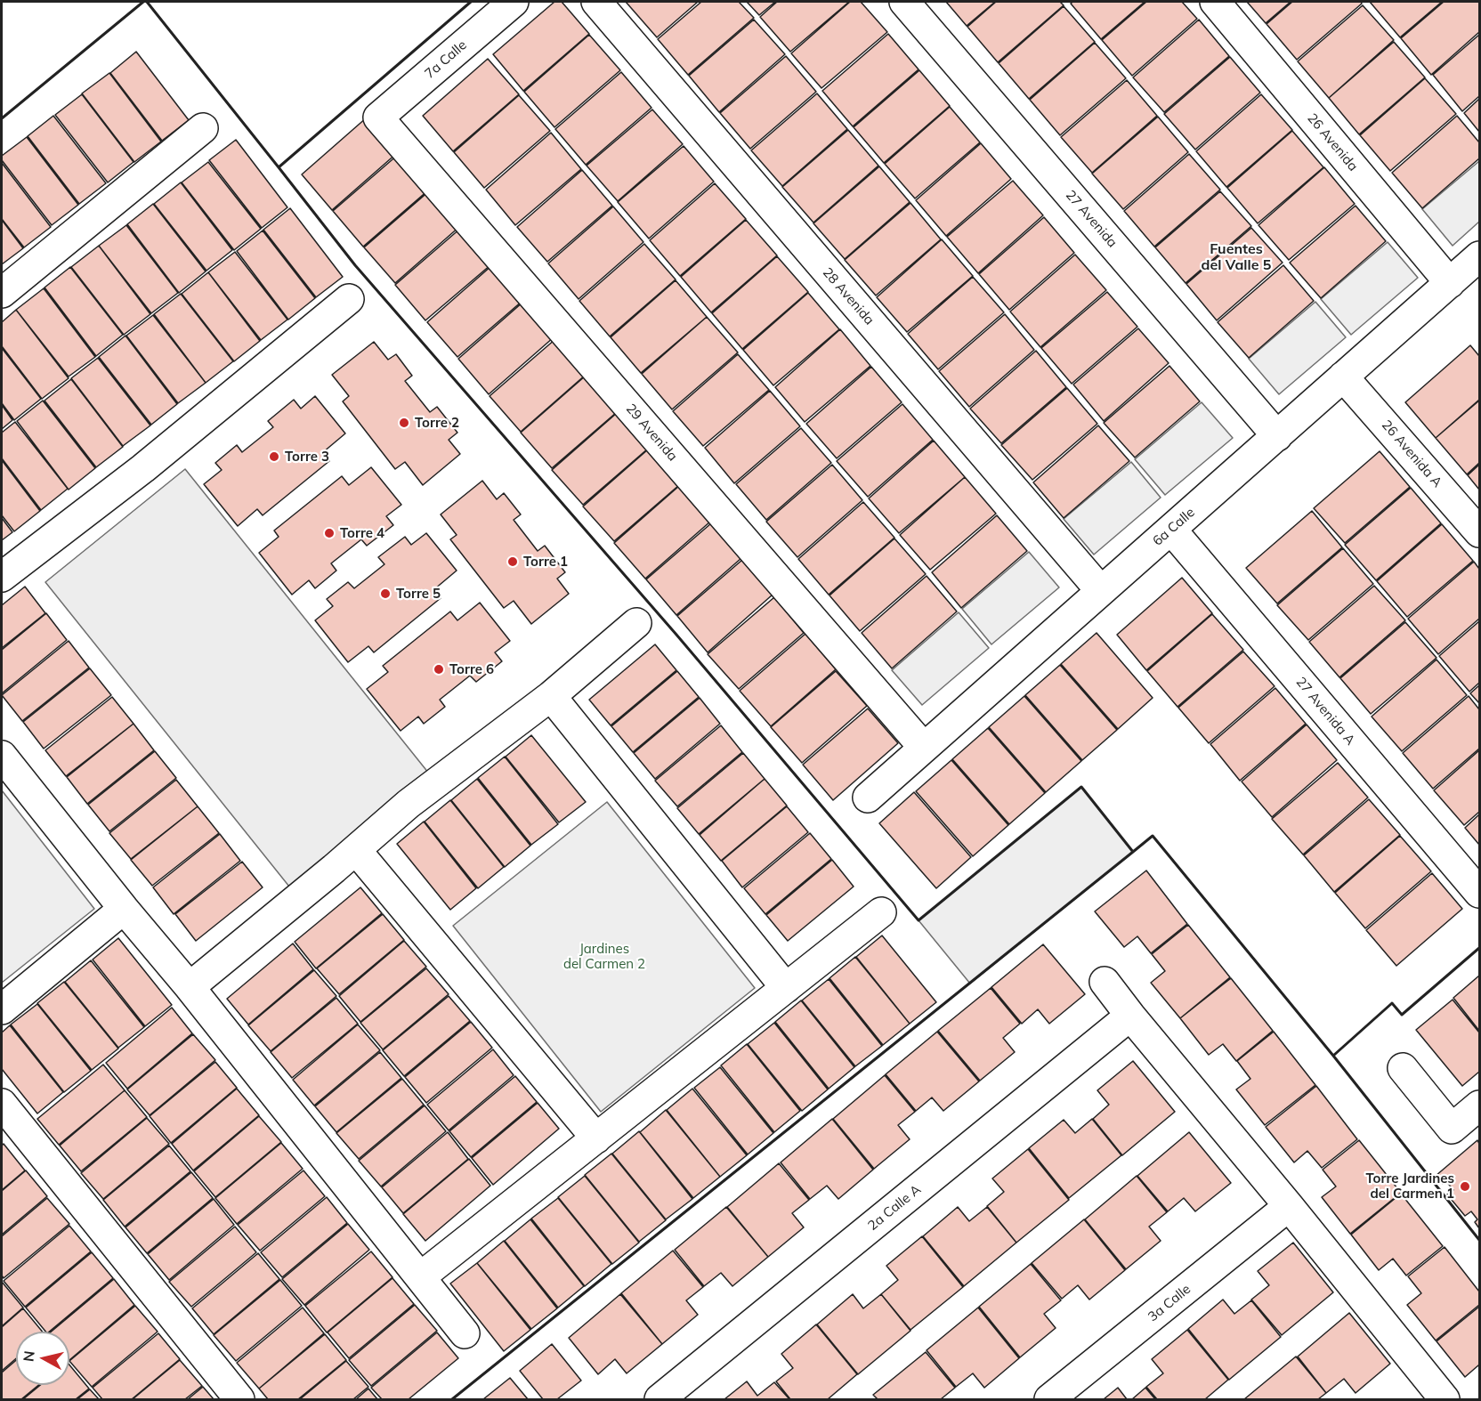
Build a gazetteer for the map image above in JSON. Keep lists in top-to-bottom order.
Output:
{
  "streets": {
    "street": [
      "7a Calle",
      "26 Avenida",
      "27 Avenida",
      "28 Avenida",
      "29 Avenida",
      "26 Avenida A",
      "6a Calle",
      "27 Avenida A",
      "2a Calle A",
      "3a Calle"
    ]
  },
  "crossings": [
    ["7a Calle", "29 Avenida"],
    ["26 Avenida", "6a Calle"],
    ["27 Avenida", "6a Calle"],
    ["28 Avenida", "6a Calle"],
    ["29 Avenida", "6a Calle"],
    ["26 Avenida A", "6a Calle"],
    ["6a Calle", "27 Avenida A"]
  ],
  "districts": ["Fuentes del Valle 5"],
  "parks": ["Jardines del Carmen 2"],
  "places": [
    "Torre 2",
    "Torre 3",
    "Torre 4",
    "Torre 1",
    "Torre 5",
    "Torre 6",
    "Torre Jardines del Carmen 1"
  ],
  "north": "left"
}
